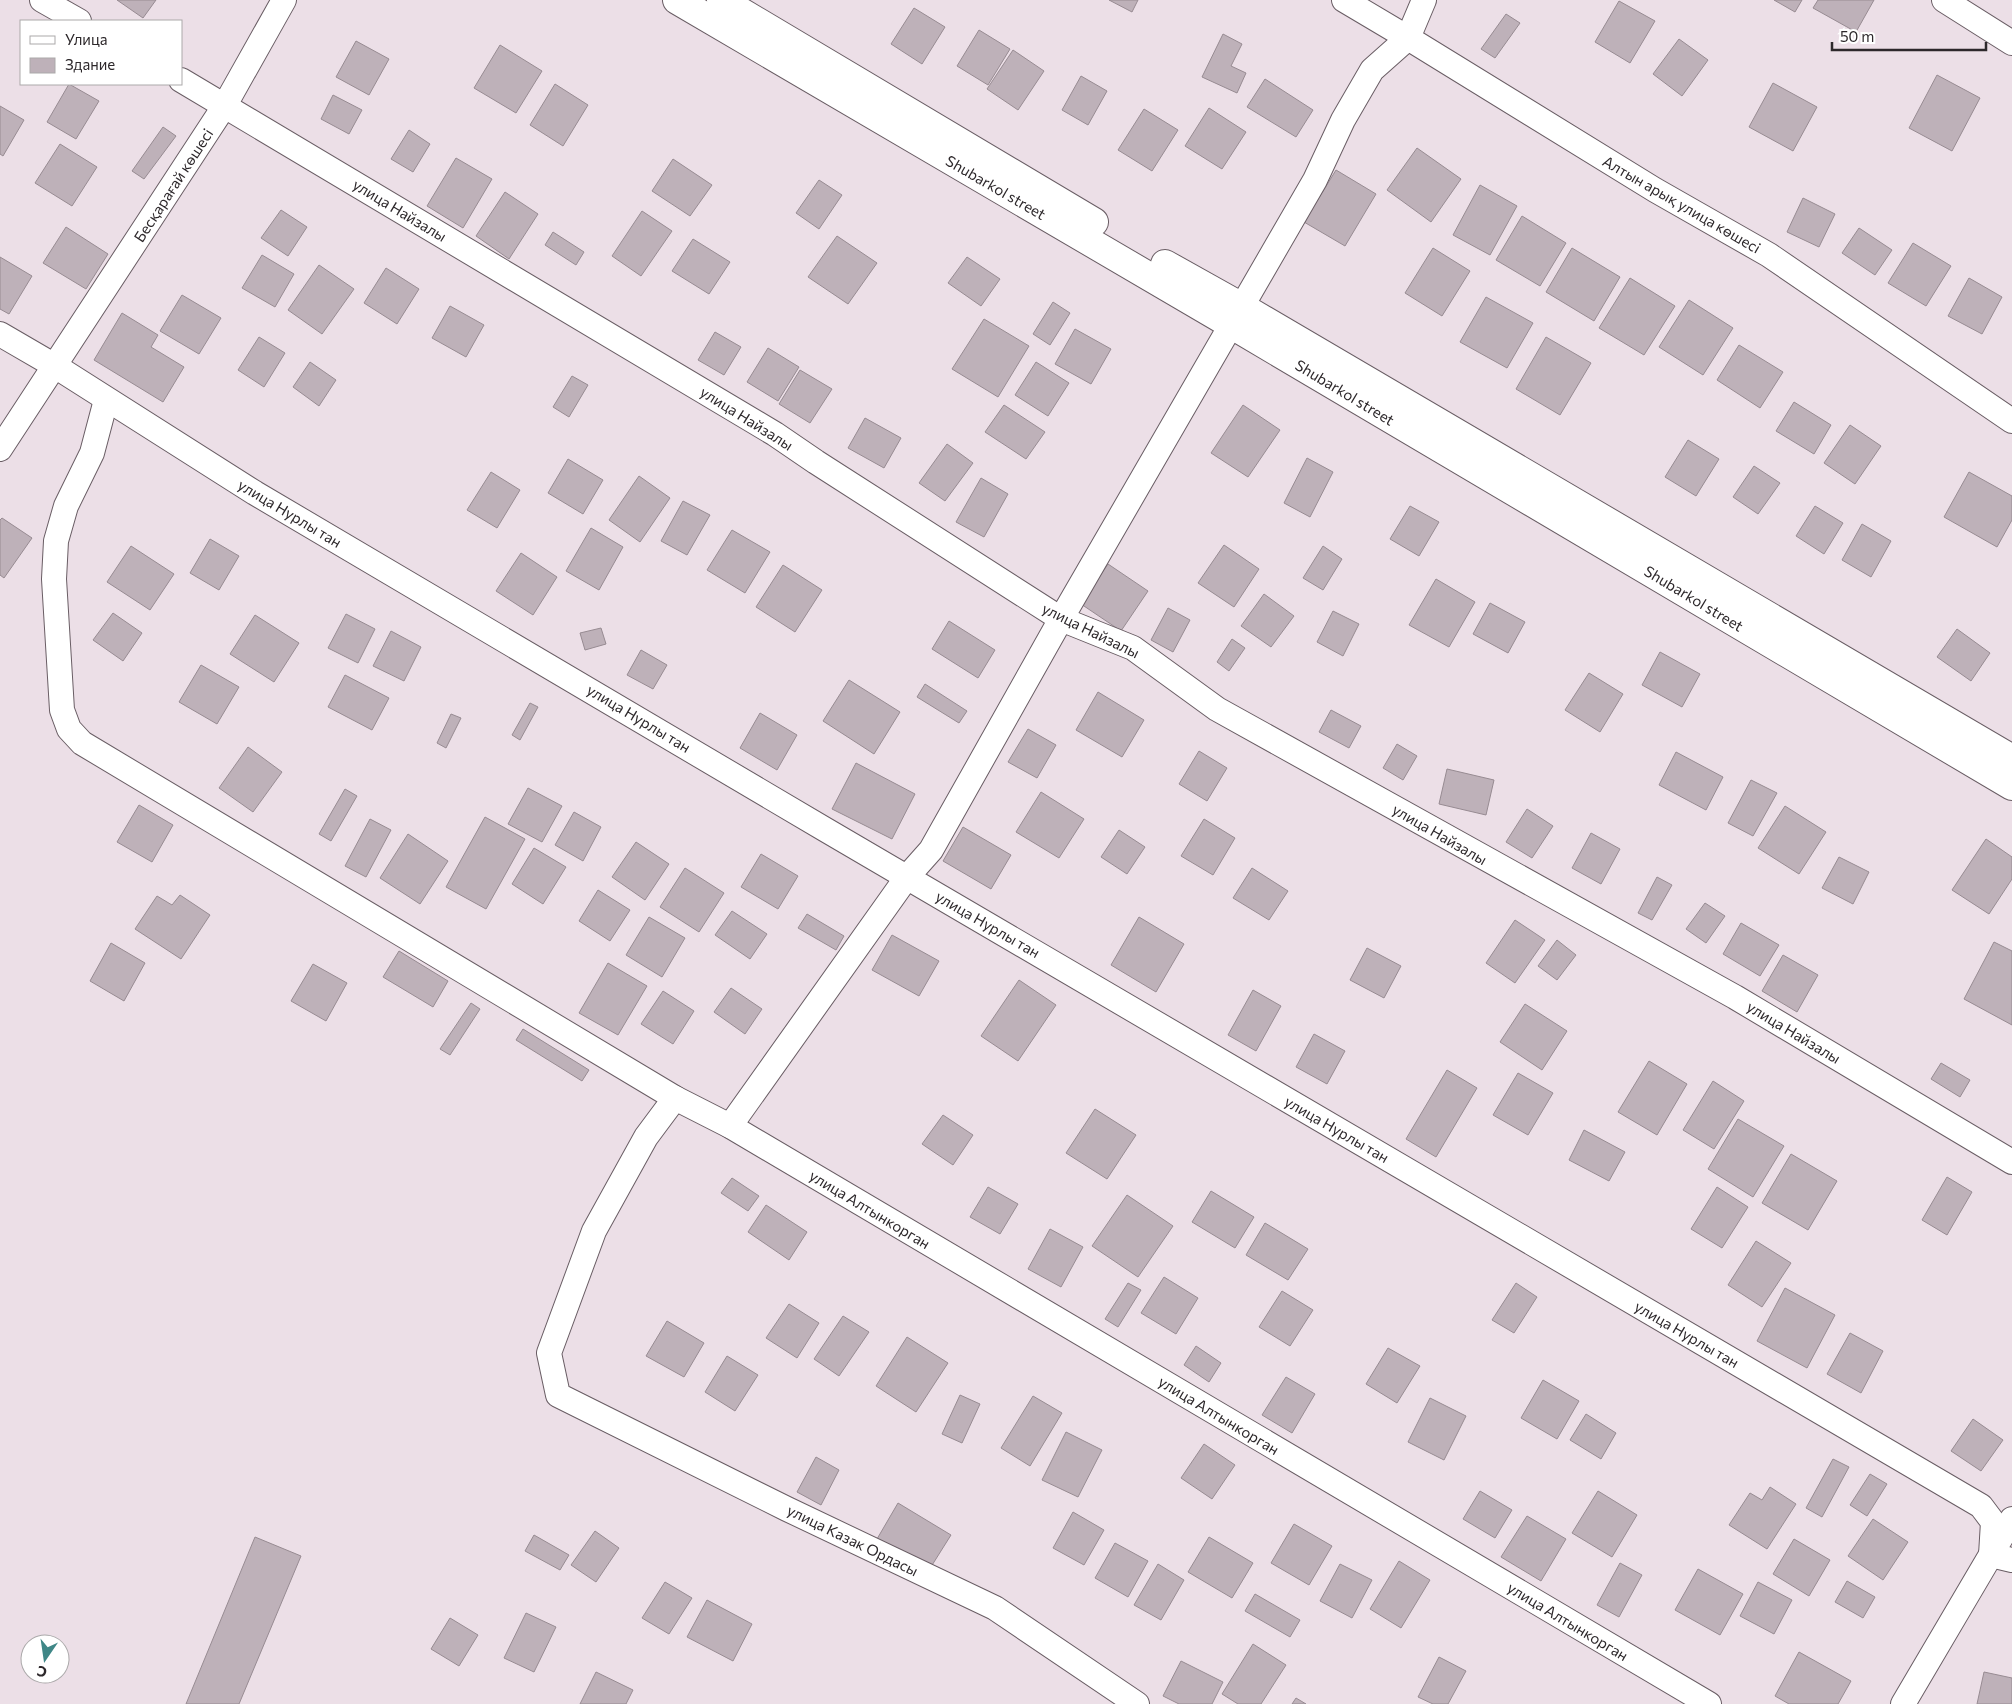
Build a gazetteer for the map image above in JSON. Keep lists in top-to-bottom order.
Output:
{
  "streets": {
    "street": [
      "Бесқарағай көшесі",
      "Shubarkol street",
      "Алтын арық улица көшесі",
      "улица Найзалы",
      "улица Нурлы тан",
      "улица Алтынкорган",
      "улица Казак Ордасы"
    ]
  },
  "crossings": [
    ["Бесқарағай көшесі", "улица Найзалы"],
    ["Бесқарағай көшесі", "улица Нурлы тан"],
    ["улица Нурлы тан", "улица Алтынкорган"],
    ["улица Алтынкорган", "улица Казак Ордасы"]
  ],
  "legend": ["Улица", "Здание"],
  "scale_bar": "50 m",
  "north": "bottom"
}
